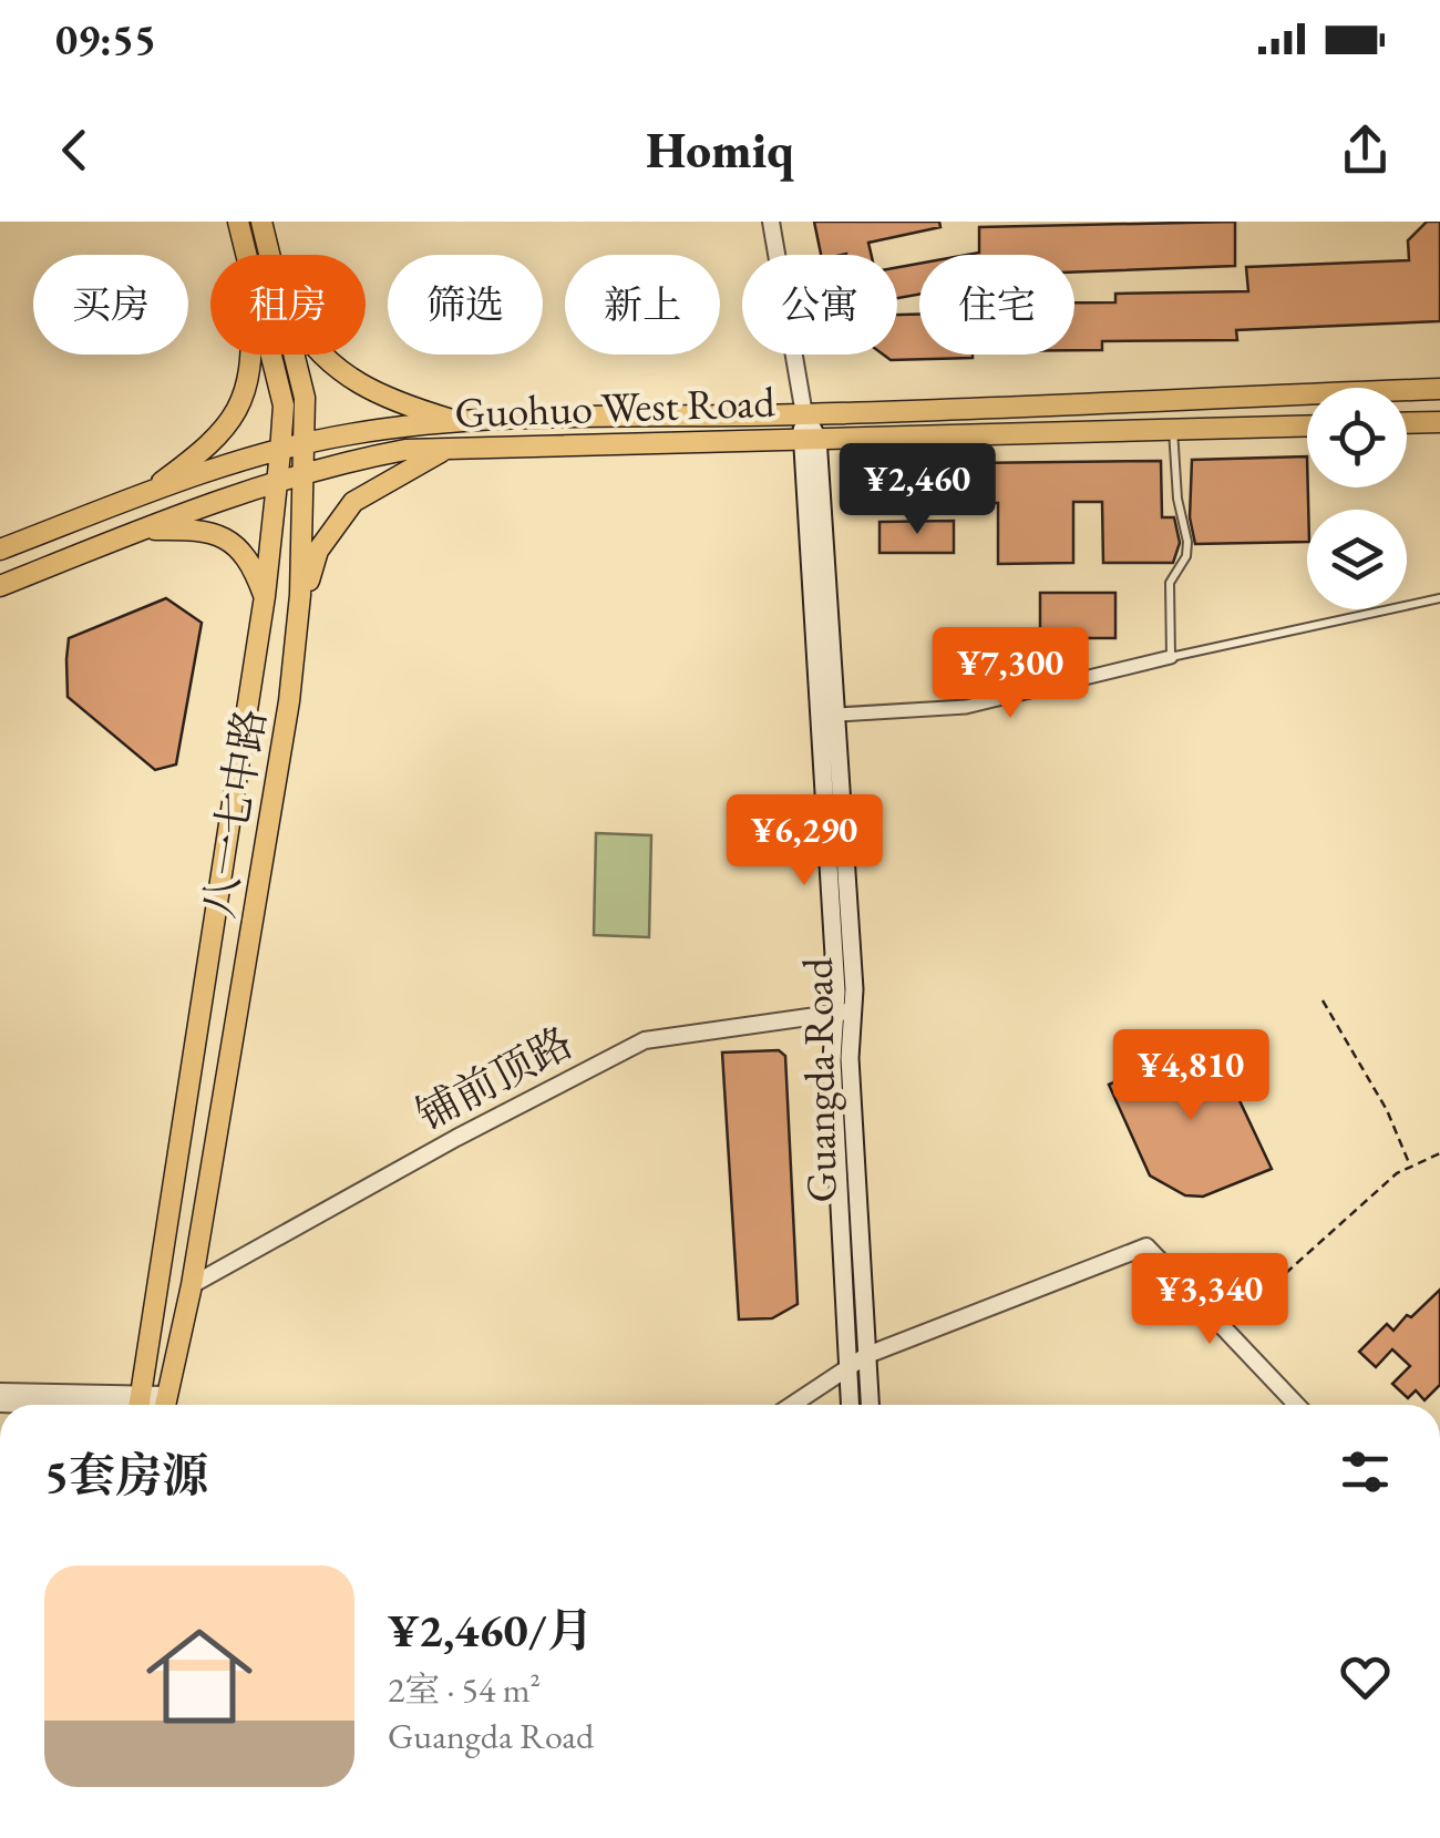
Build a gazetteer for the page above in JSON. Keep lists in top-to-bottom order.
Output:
{
  "streets": {
    "main road": ["Guohuo West Road", "八一七中路", "Guangda Road"],
    "street": ["铺前顶路"]
  },
  "crossings": [
    ["Guohuo West Road", "八一七中路"],
    ["Guohuo West Road", "Guangda Road"],
    ["八一七中路", "铺前顶路"],
    ["铺前顶路", "Guangda Road"]
  ],
  "page": {
    "status": "09:55",
    "header": "Homiq",
    "chip": [
      "买房",
      "租房",
      "筛选",
      "新上",
      "公寓",
      "住宅"
    ],
    "price": [
      "¥2,460",
      "¥7,300",
      "¥6,290",
      "¥4,810",
      "¥3,340"
    ],
    "heading": "5套房源",
    "list": [
      {
        "name": "¥2,460/月",
        "note": "2室 · 54 m² · Guangda Road"
      }
    ]
  }
}
